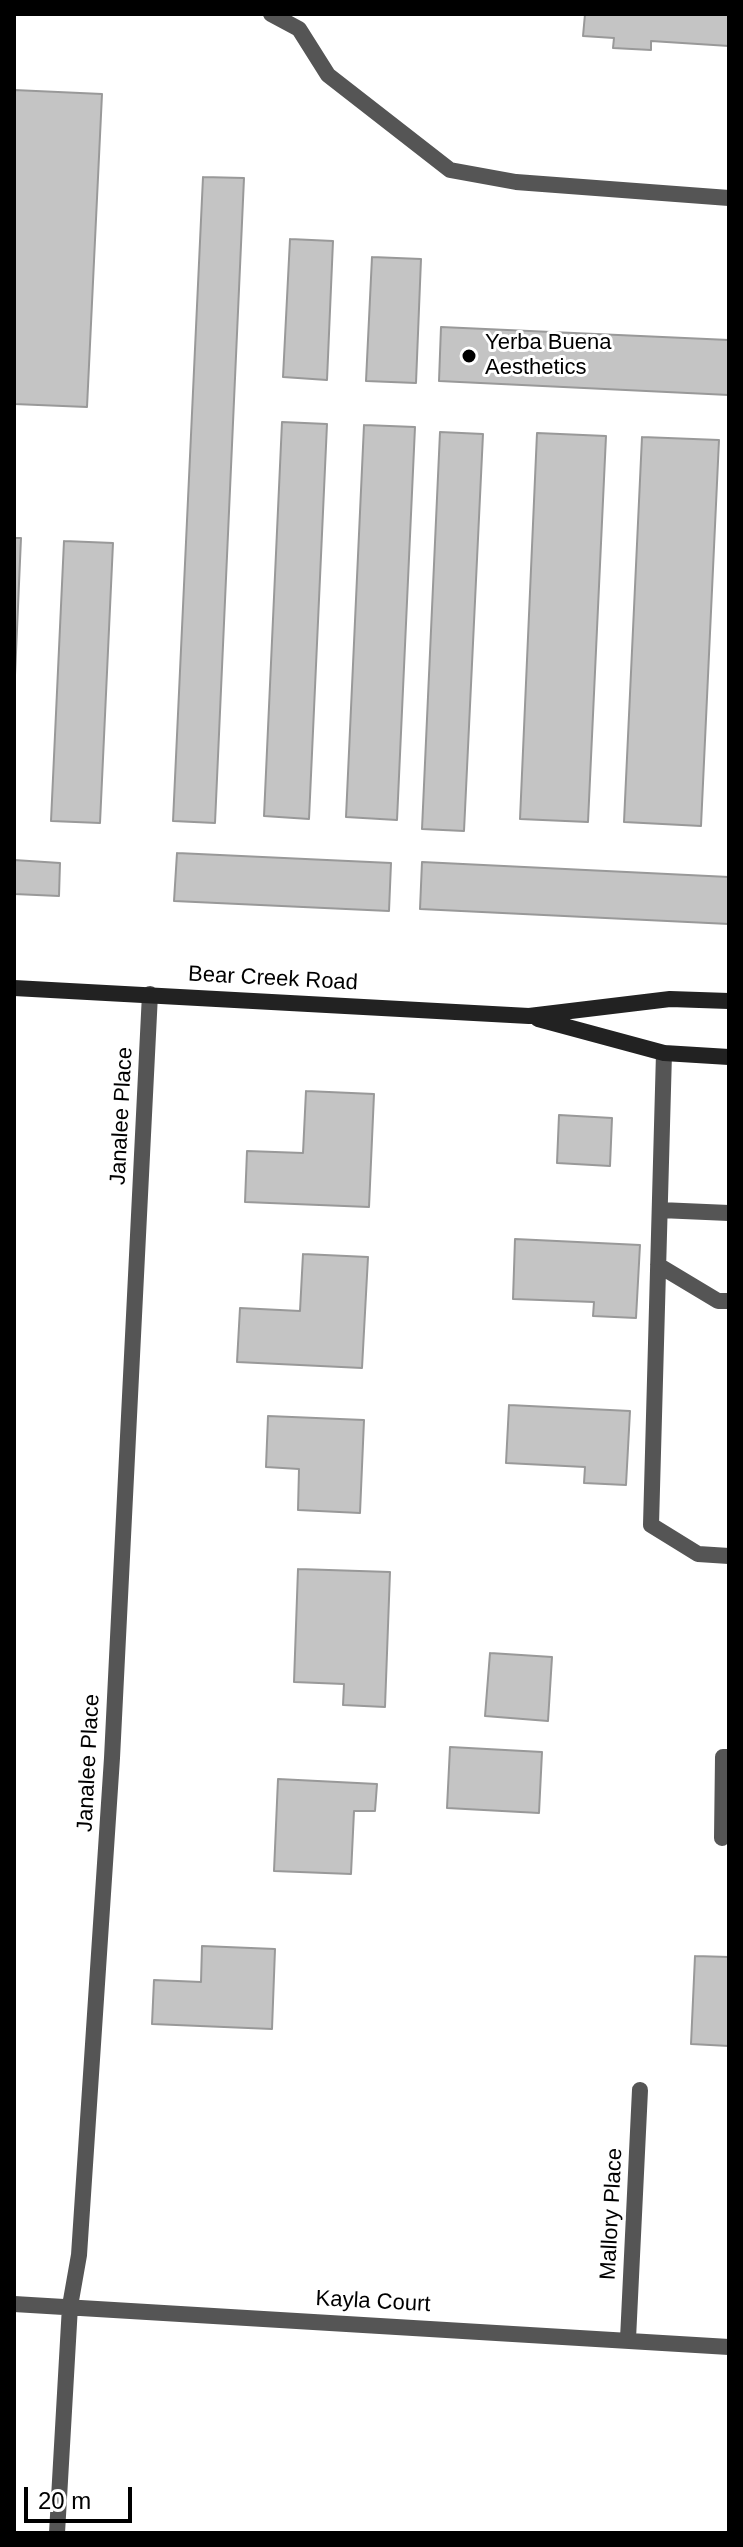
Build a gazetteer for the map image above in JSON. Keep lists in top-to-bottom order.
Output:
{
  "streets": {
    "street": [
      "Bear Creek Road",
      "Janalee Place",
      "Mallory Place",
      "Kayla Court"
    ]
  },
  "crossings": [
    ["Bear Creek Road", "Janalee Place"],
    ["Janalee Place", "Kayla Court"],
    ["Mallory Place", "Kayla Court"]
  ],
  "places": ["Yerba Buena Aesthetics"],
  "scale_bar": "20 m"
}
